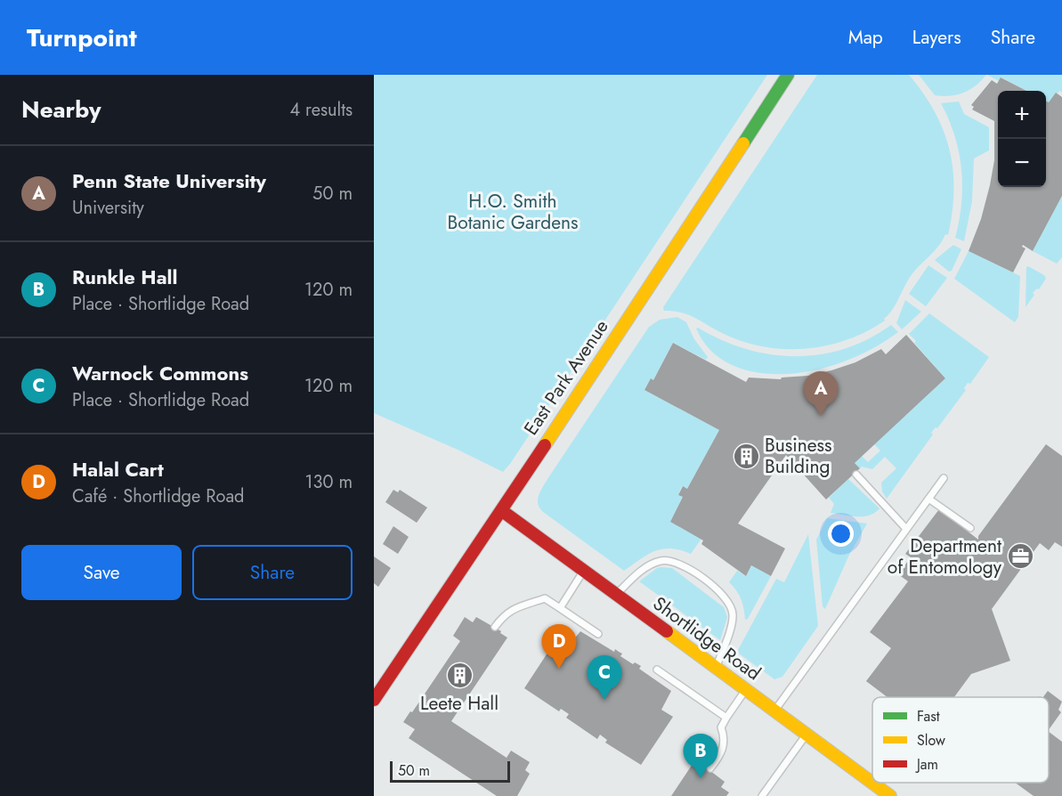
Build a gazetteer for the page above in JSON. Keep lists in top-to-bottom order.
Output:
{
  "streets": {
    "main road": ["East Park Avenue", "Shortlidge Road"]
  },
  "crossings": [
    ["East Park Avenue", "Shortlidge Road"]
  ],
  "parks": ["H.O. Smith Botanic Gardens"],
  "places": {
    "building": ["Business Building", "Leete Hall"],
    "office": ["Department of Entomology"]
  },
  "legend": ["Fast", "Slow", "Jam"],
  "scale_bar": "50 m",
  "page": {
    "header": "Turnpoint",
    "nav": ["Map", "Layers", "Share"],
    "heading": ["Nearby", "4 results"],
    "map_buttons": ["+", "−"],
    "list": [
      {
        "mark": "A",
        "name": "Penn State University",
        "note": "University",
        "value": "50 m"
      },
      {
        "mark": "B",
        "name": "Runkle Hall",
        "note": "Place · Shortlidge Road",
        "value": "120 m"
      },
      {
        "mark": "C",
        "name": "Warnock Commons",
        "note": "Place · Shortlidge Road",
        "value": "120 m"
      },
      {
        "mark": "D",
        "name": "Halal Cart",
        "note": "Café · Shortlidge Road",
        "value": "130 m"
      }
    ],
    "pins": [
      "A",
      "D",
      "C",
      "B"
    ],
    "buttons": ["Save", "Share"],
    "scale": "50 m"
  }
}
